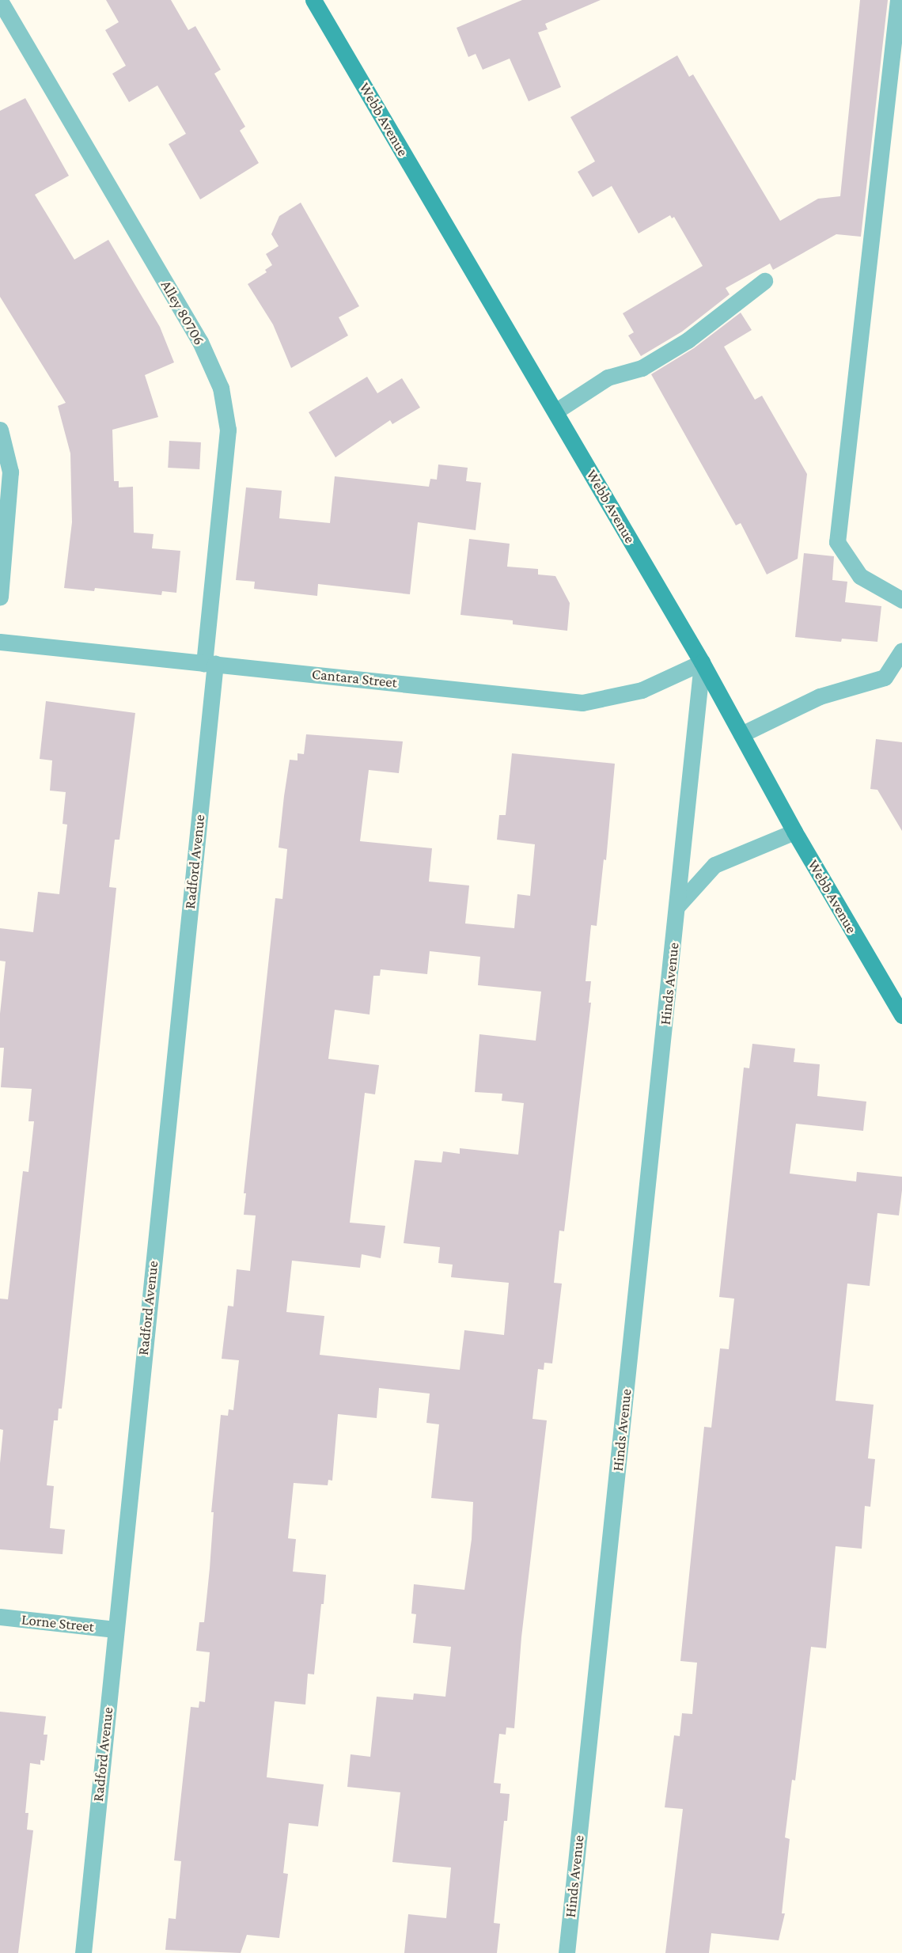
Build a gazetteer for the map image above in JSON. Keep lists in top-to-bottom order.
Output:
{
  "streets": {
    "street": [
      "Webb Avenue",
      "Alley 80706",
      "Cantara Street",
      "Radford Avenue",
      "Hinds Avenue",
      "Lorne Street"
    ]
  },
  "crossings": [
    ["Webb Avenue", "Cantara Street"],
    ["Webb Avenue", "Hinds Avenue"],
    ["Alley 80706", "Cantara Street"],
    ["Alley 80706", "Radford Avenue"],
    ["Cantara Street", "Radford Avenue"],
    ["Cantara Street", "Hinds Avenue"],
    ["Radford Avenue", "Lorne Street"]
  ]
}
